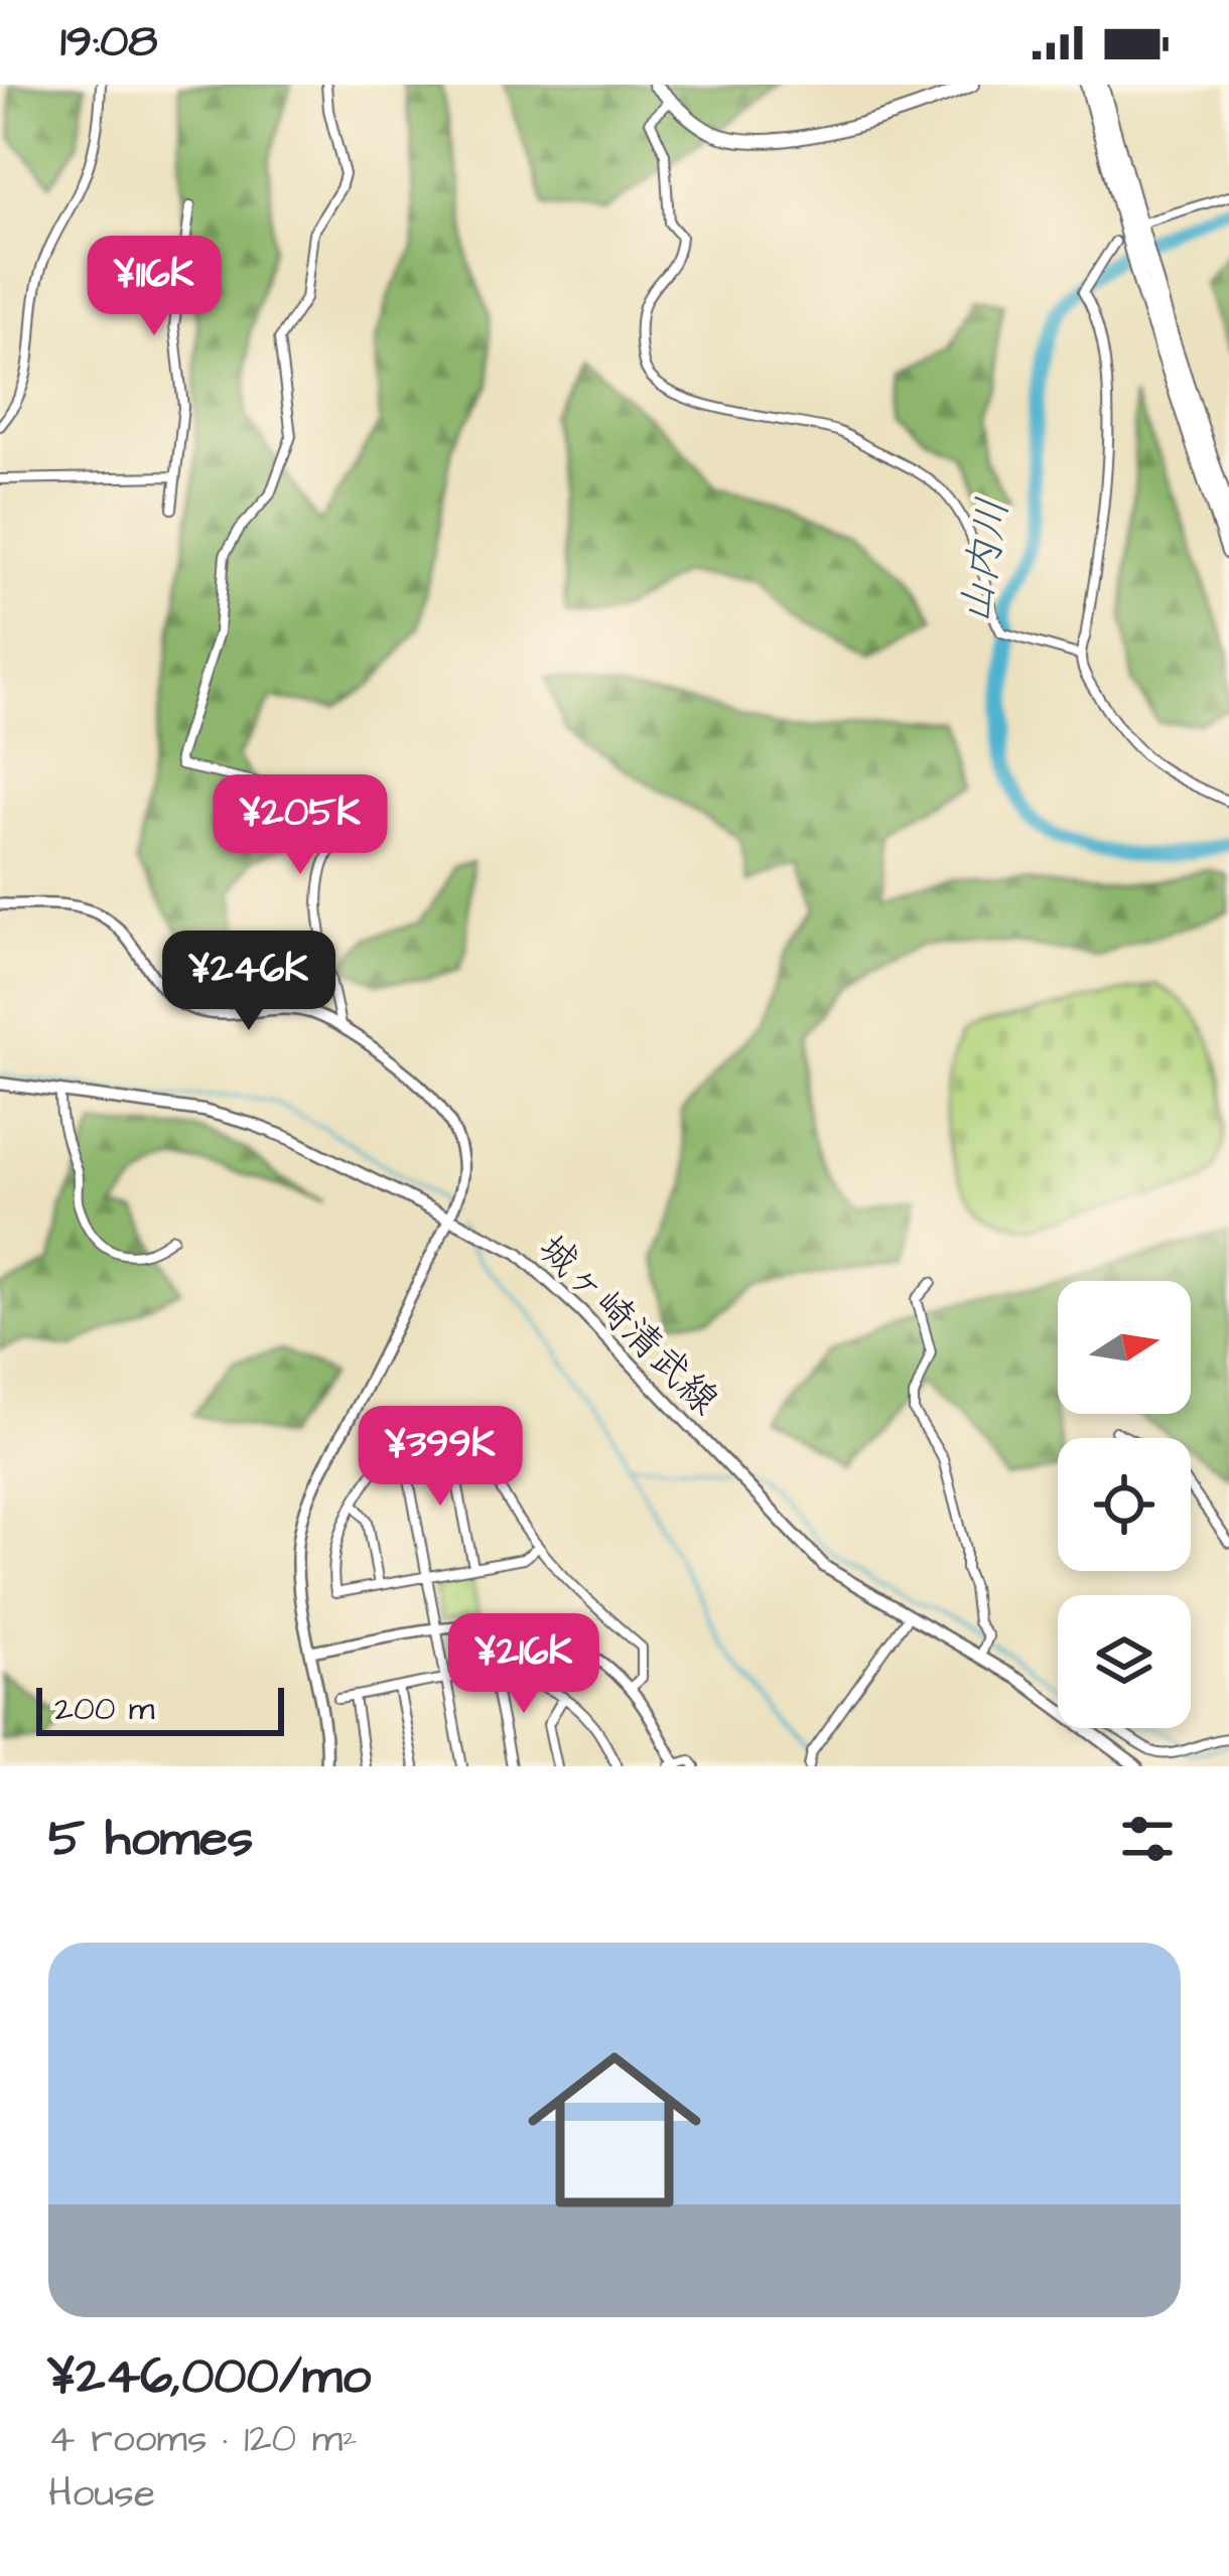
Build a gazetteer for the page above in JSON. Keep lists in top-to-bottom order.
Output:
{
  "streets": {
    "main road": ["城ヶ崎清武線"]
  },
  "water": ["山内川"],
  "scale_bar": "200 m",
  "north": "right",
  "page": {
    "status": "19:08",
    "price": [
      "¥116K",
      "¥205K",
      "¥246K",
      "¥399K",
      "¥216K"
    ],
    "scale": "200 m",
    "heading": "5 homes",
    "list": [
      {
        "name": "¥246,000/mo",
        "note": "4 rooms · 120 m² · House"
      }
    ]
  }
}
